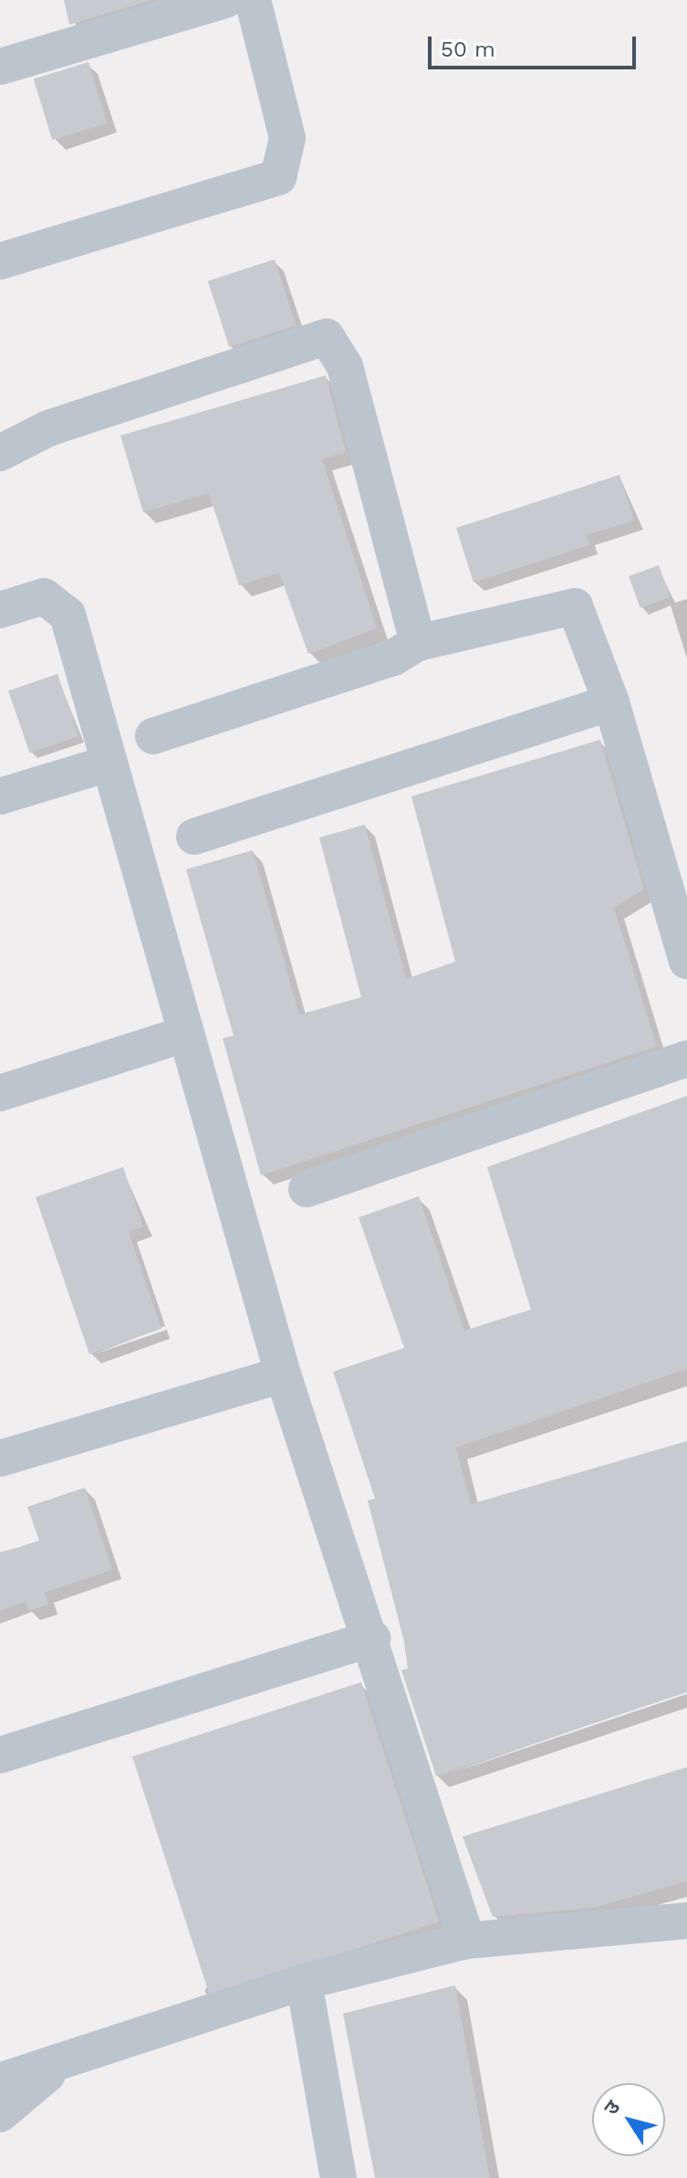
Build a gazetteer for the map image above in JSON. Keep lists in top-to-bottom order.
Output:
{
  "scale_bar": "50 m",
  "north": "top left"
}
